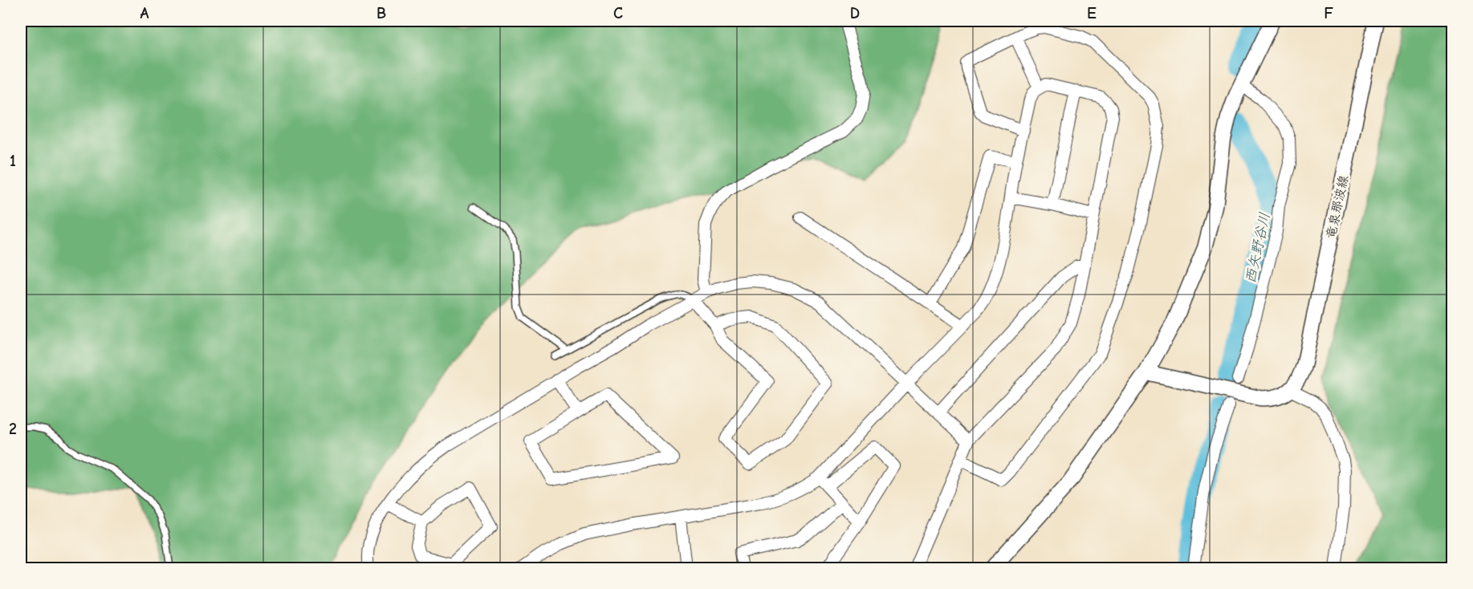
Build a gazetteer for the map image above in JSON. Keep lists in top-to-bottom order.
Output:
{
  "streets": {
    "street": ["竜泉那波線"]
  },
  "water": ["西矢野谷川"],
  "grid": {
    "columns": [
      "A",
      "B",
      "C",
      "D",
      "E",
      "F"
    ],
    "rows": ["1", "2"]
  }
}
